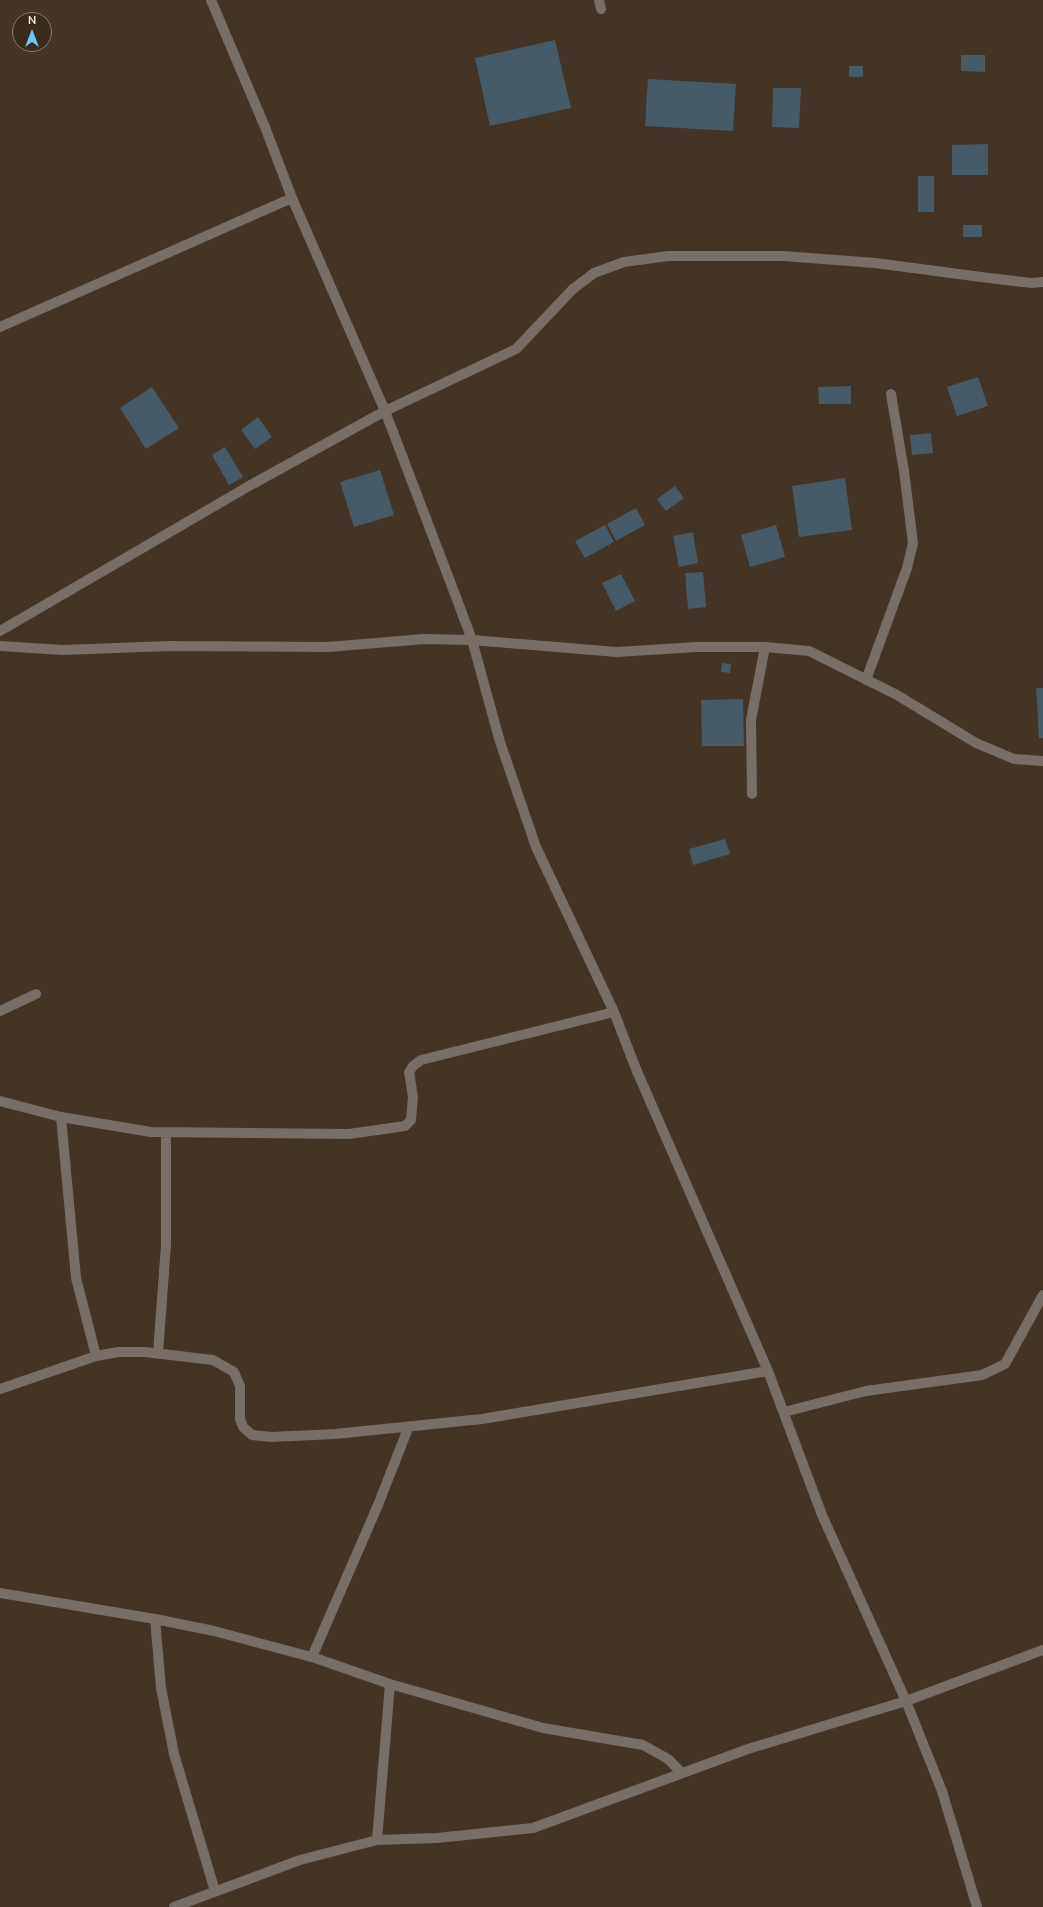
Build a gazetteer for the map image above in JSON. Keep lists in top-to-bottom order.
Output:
{
  "north": "top"
}
